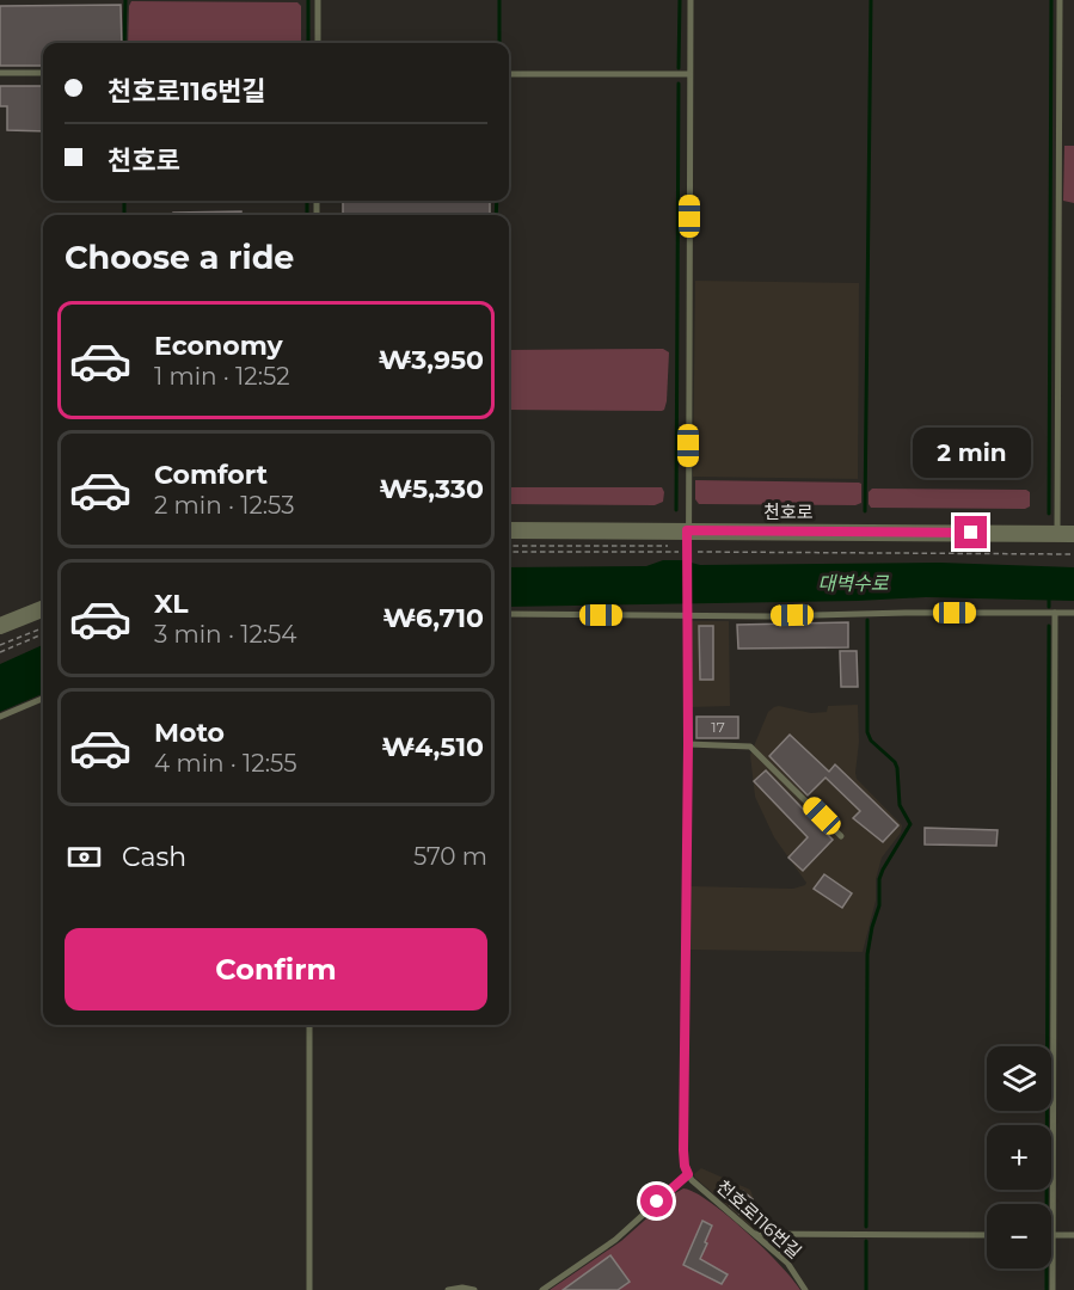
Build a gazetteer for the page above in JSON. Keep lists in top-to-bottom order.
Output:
{
  "streets": {
    "street": ["천호로"],
    "lane": ["천호로116번길"]
  },
  "water": ["대벽수로"],
  "house_numbers": ["17"],
  "page": {
    "banner": ["천호로116번길", "천호로"],
    "heading": "Choose a ride",
    "list": [
      {
        "name": "Economy",
        "note": "1 min · 12:52",
        "value": "₩3,950"
      },
      {
        "name": "Comfort",
        "note": "2 min · 12:53",
        "value": "₩5,330"
      },
      {
        "name": "XL",
        "note": "3 min · 12:54",
        "value": "₩6,710"
      },
      {
        "name": "Moto",
        "note": "4 min · 12:55",
        "value": "₩4,510"
      }
    ],
    "bubble": "2 min",
    "pay": ["Cash", "570 m"],
    "buttons": "Confirm",
    "map_buttons": ["+", "−"]
  }
}
